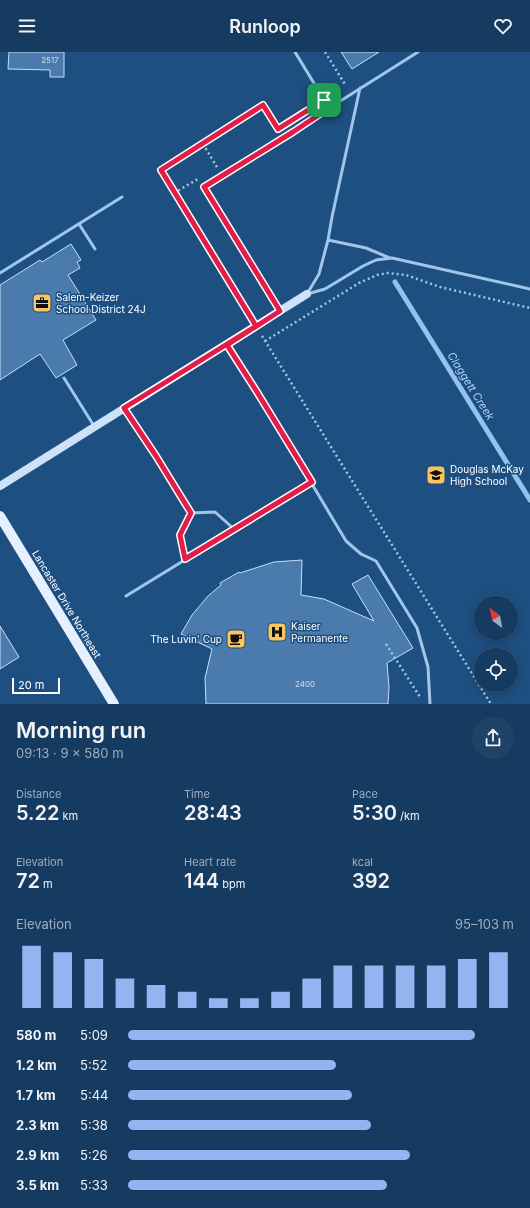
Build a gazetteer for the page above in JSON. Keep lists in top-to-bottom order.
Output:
{
  "streets": {
    "main road": ["Lancaster Drive Northeast"]
  },
  "water": ["Claggett Creek"],
  "places": {
    "office": ["Salem-Keizer School District 24J"],
    "school or university": ["Douglas McKay High School"],
    "hospital": ["Kaiser Permanente"],
    "cafe": ["The Luvin' Cup"]
  },
  "house_numbers": ["2517", "2400"],
  "scale_bar": "20 m",
  "north": "top left",
  "page": {
    "header": "Runloop",
    "scale": "20 m",
    "heading": ["Morning run", "09:13 · 9 × 580 m"],
    "stats": [
      ["Distance", "5.22 km"],
      ["Time", "28:43"],
      ["Pace", "5:30 /km"],
      ["Elevation", "72 m"],
      ["Heart rate", "144 bpm"],
      ["kcal", "392"]
    ],
    "chart": ["Elevation", "95–103 m"],
    "list": [
      {
        "name": "580 m",
        "note": "5:09"
      },
      {
        "name": "1.2 km",
        "note": "5:52"
      },
      {
        "name": "1.7 km",
        "note": "5:44"
      },
      {
        "name": "2.3 km",
        "note": "5:38"
      },
      {
        "name": "2.9 km",
        "note": "5:26"
      },
      {
        "name": "3.5 km",
        "note": "5:33"
      }
    ]
  }
}
